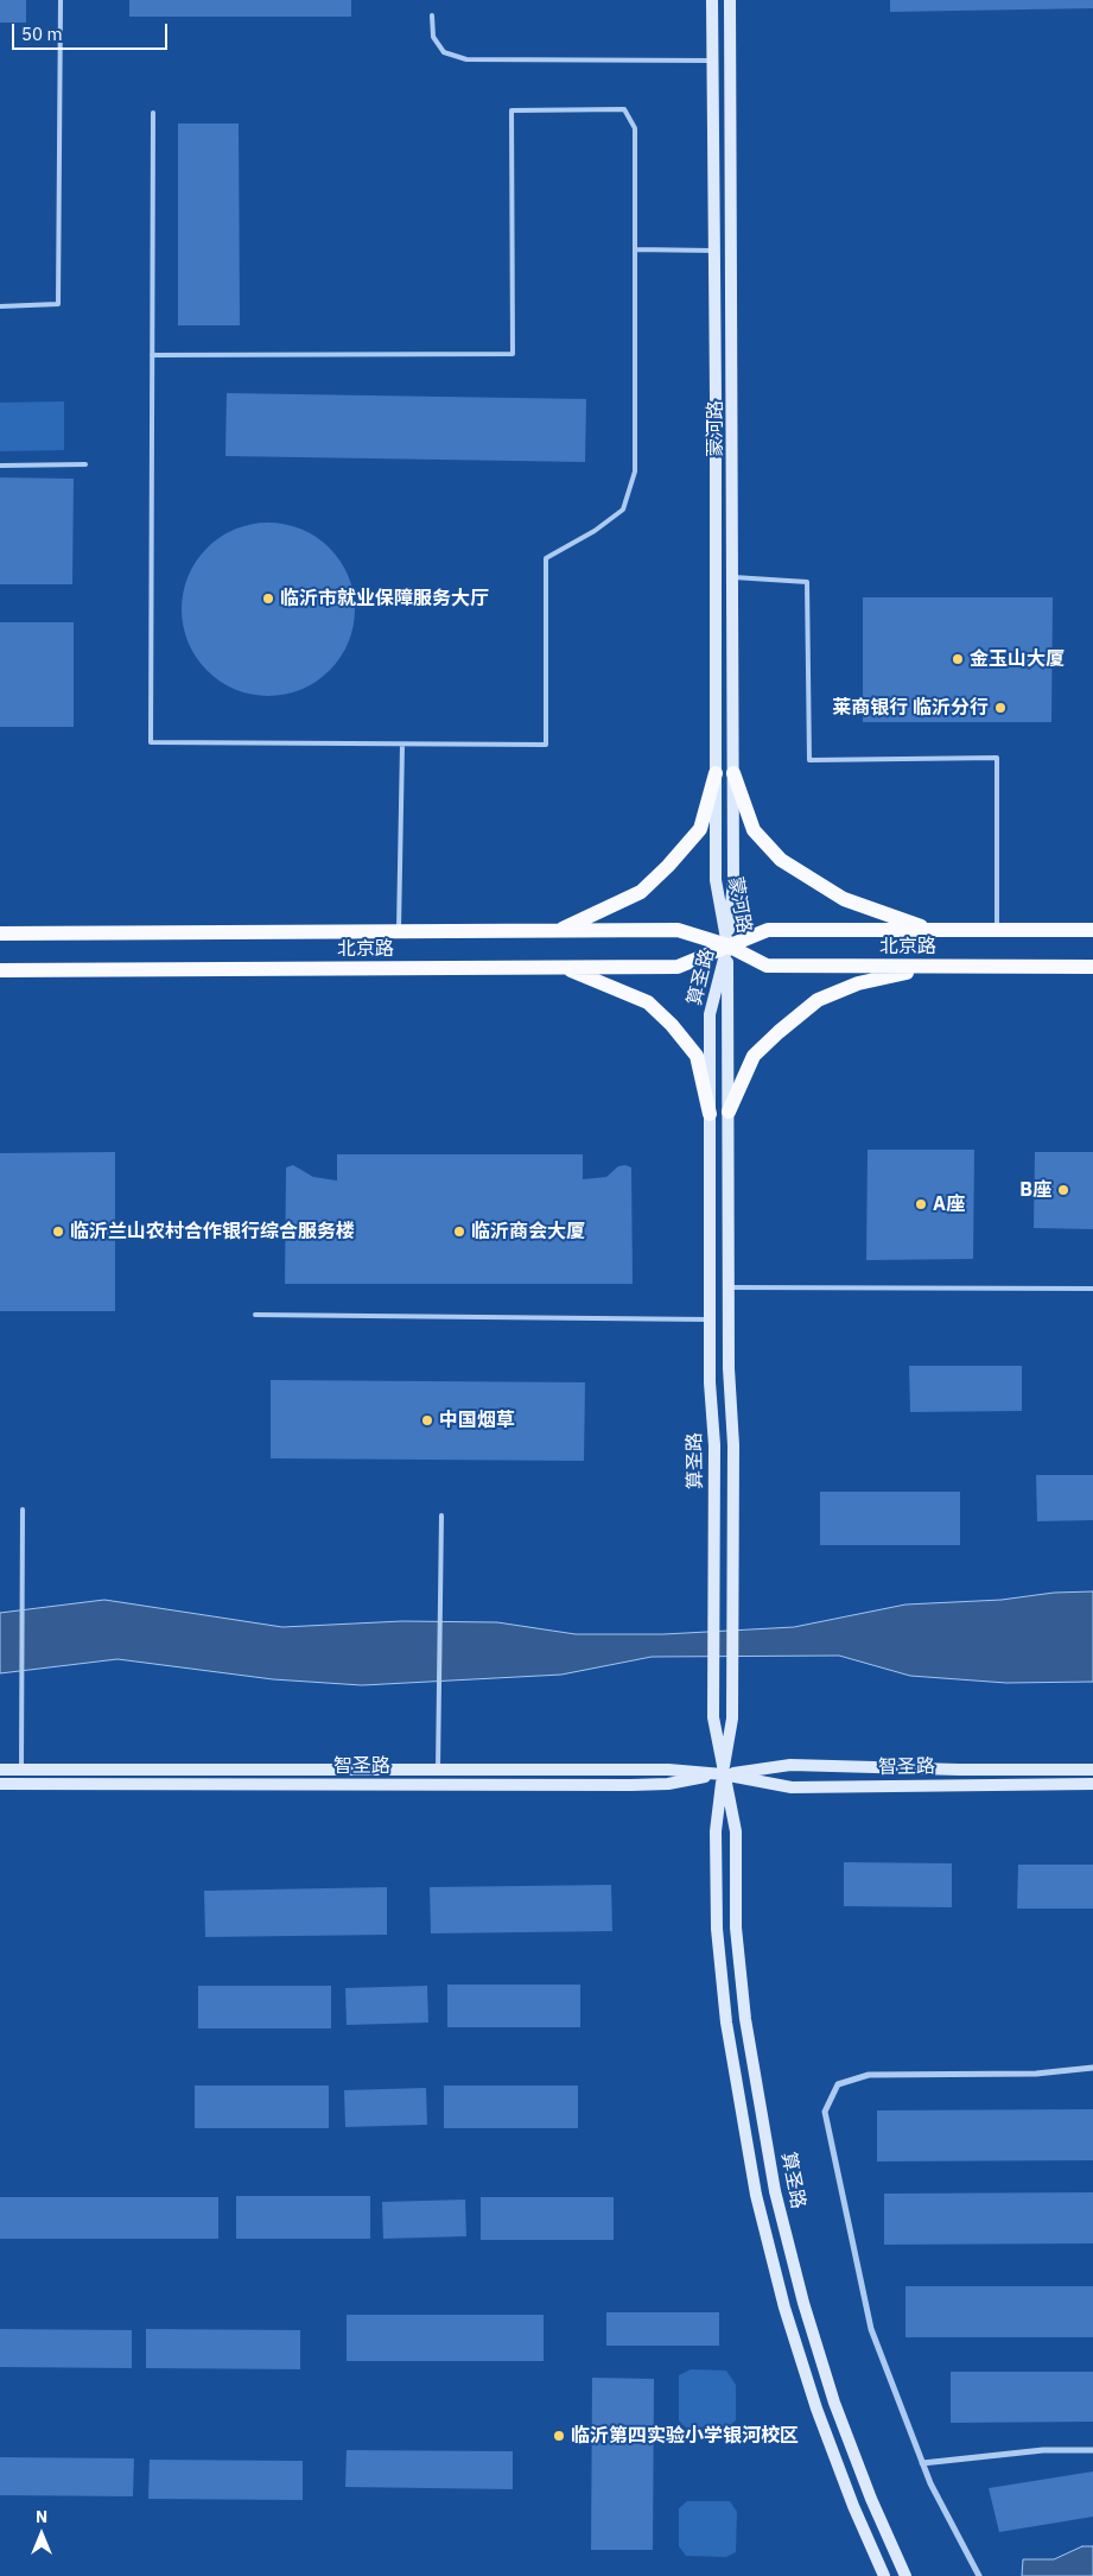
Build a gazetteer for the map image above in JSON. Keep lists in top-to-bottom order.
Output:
{
  "streets": {
    "main road": ["北京路"],
    "street": ["蒙河路", "算圣路", "智圣路"]
  },
  "crossings": [
    ["蒙河路", "北京路"],
    ["蒙河路", "算圣路"],
    ["北京路", "算圣路"],
    ["算圣路", "智圣路"]
  ],
  "places": [
    "临沂市就业保障服务大厅",
    "金玉山大厦",
    "莱商银行 临沂分行",
    "B座",
    "A座",
    "临沂兰山农村合作银行综合服务楼",
    "临沂商会大厦",
    "中国烟草",
    "临沂第四实验小学银河校区"
  ],
  "scale_bar": "50 m",
  "north": "top"
}
